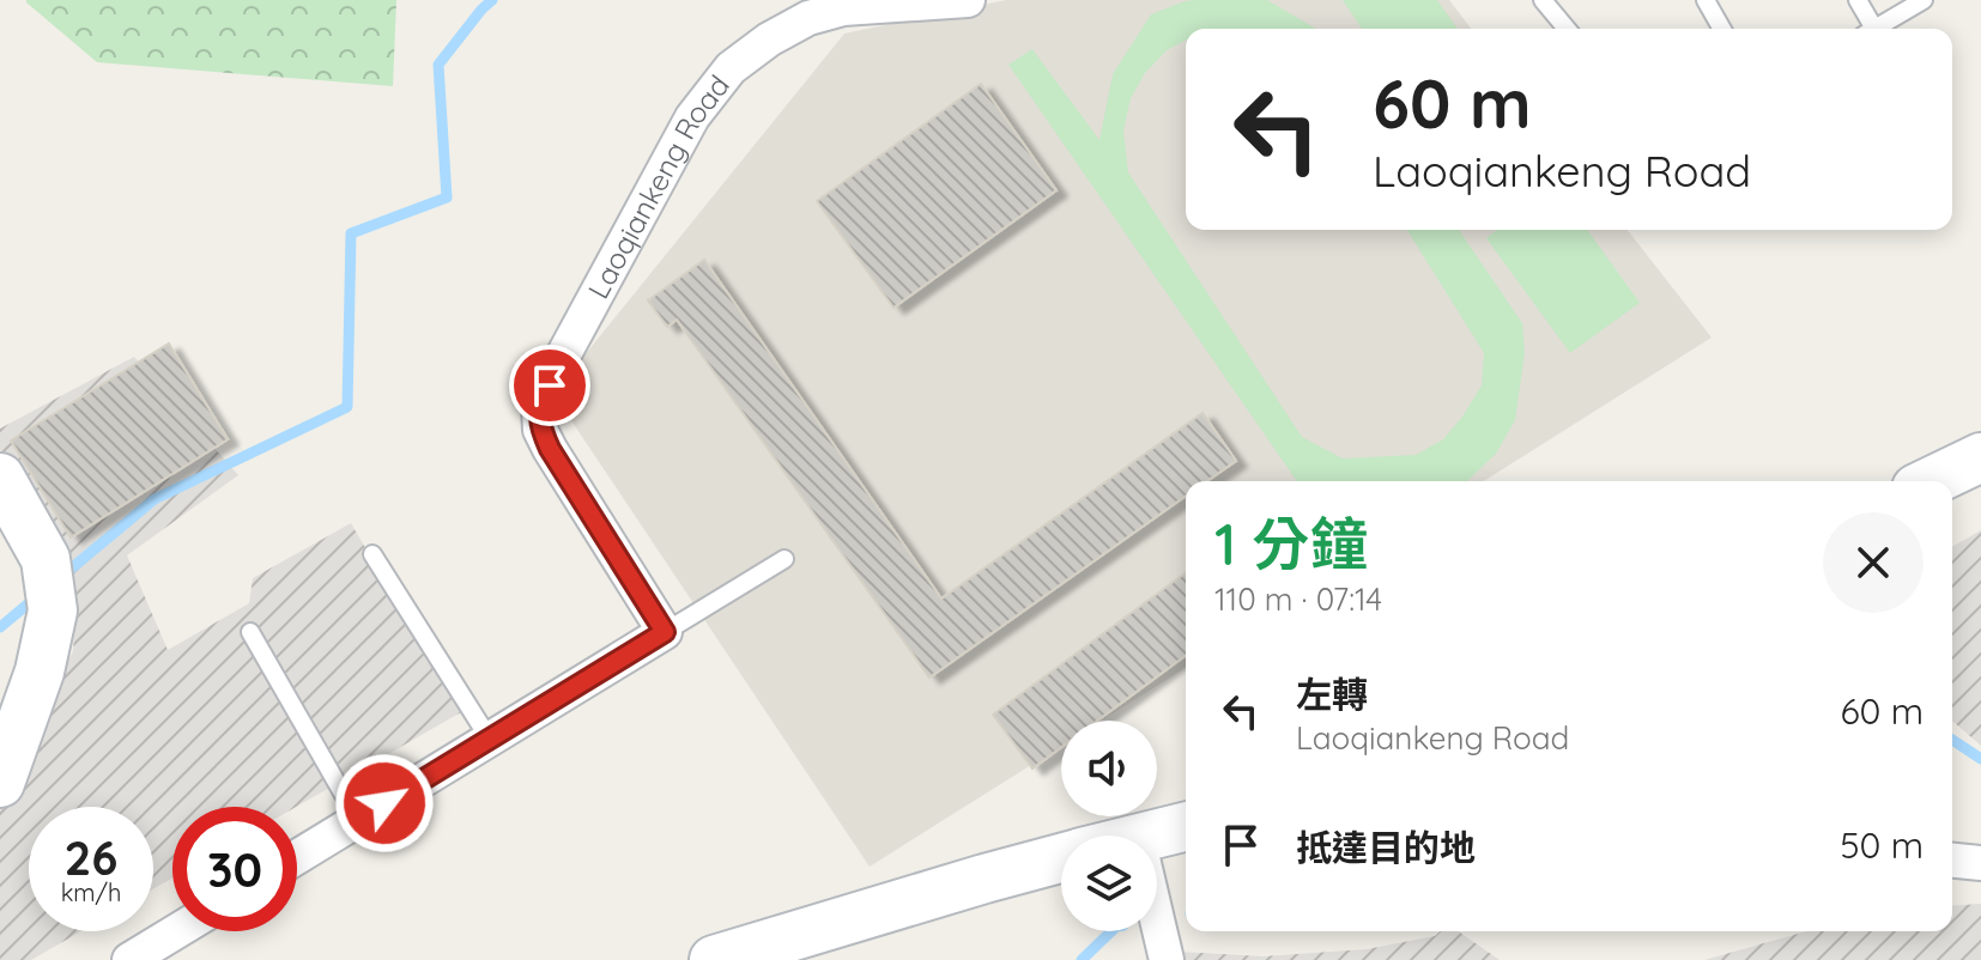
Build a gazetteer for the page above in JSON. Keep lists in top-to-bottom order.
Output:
{
  "streets": {
    "street": ["Laoqiankeng Road"]
  },
  "page": {
    "turn": ["60 m", "Laoqiankeng Road"],
    "heading": ["1 分鐘", "110 m · 07:14"],
    "list": [
      {
        "name": "左轉",
        "note": "Laoqiankeng Road",
        "value": "60 m"
      },
      {
        "name": "抵達目的地",
        "value": "50 m"
      }
    ],
    "speed": "26 km/h",
    "limit": "30"
  }
}
